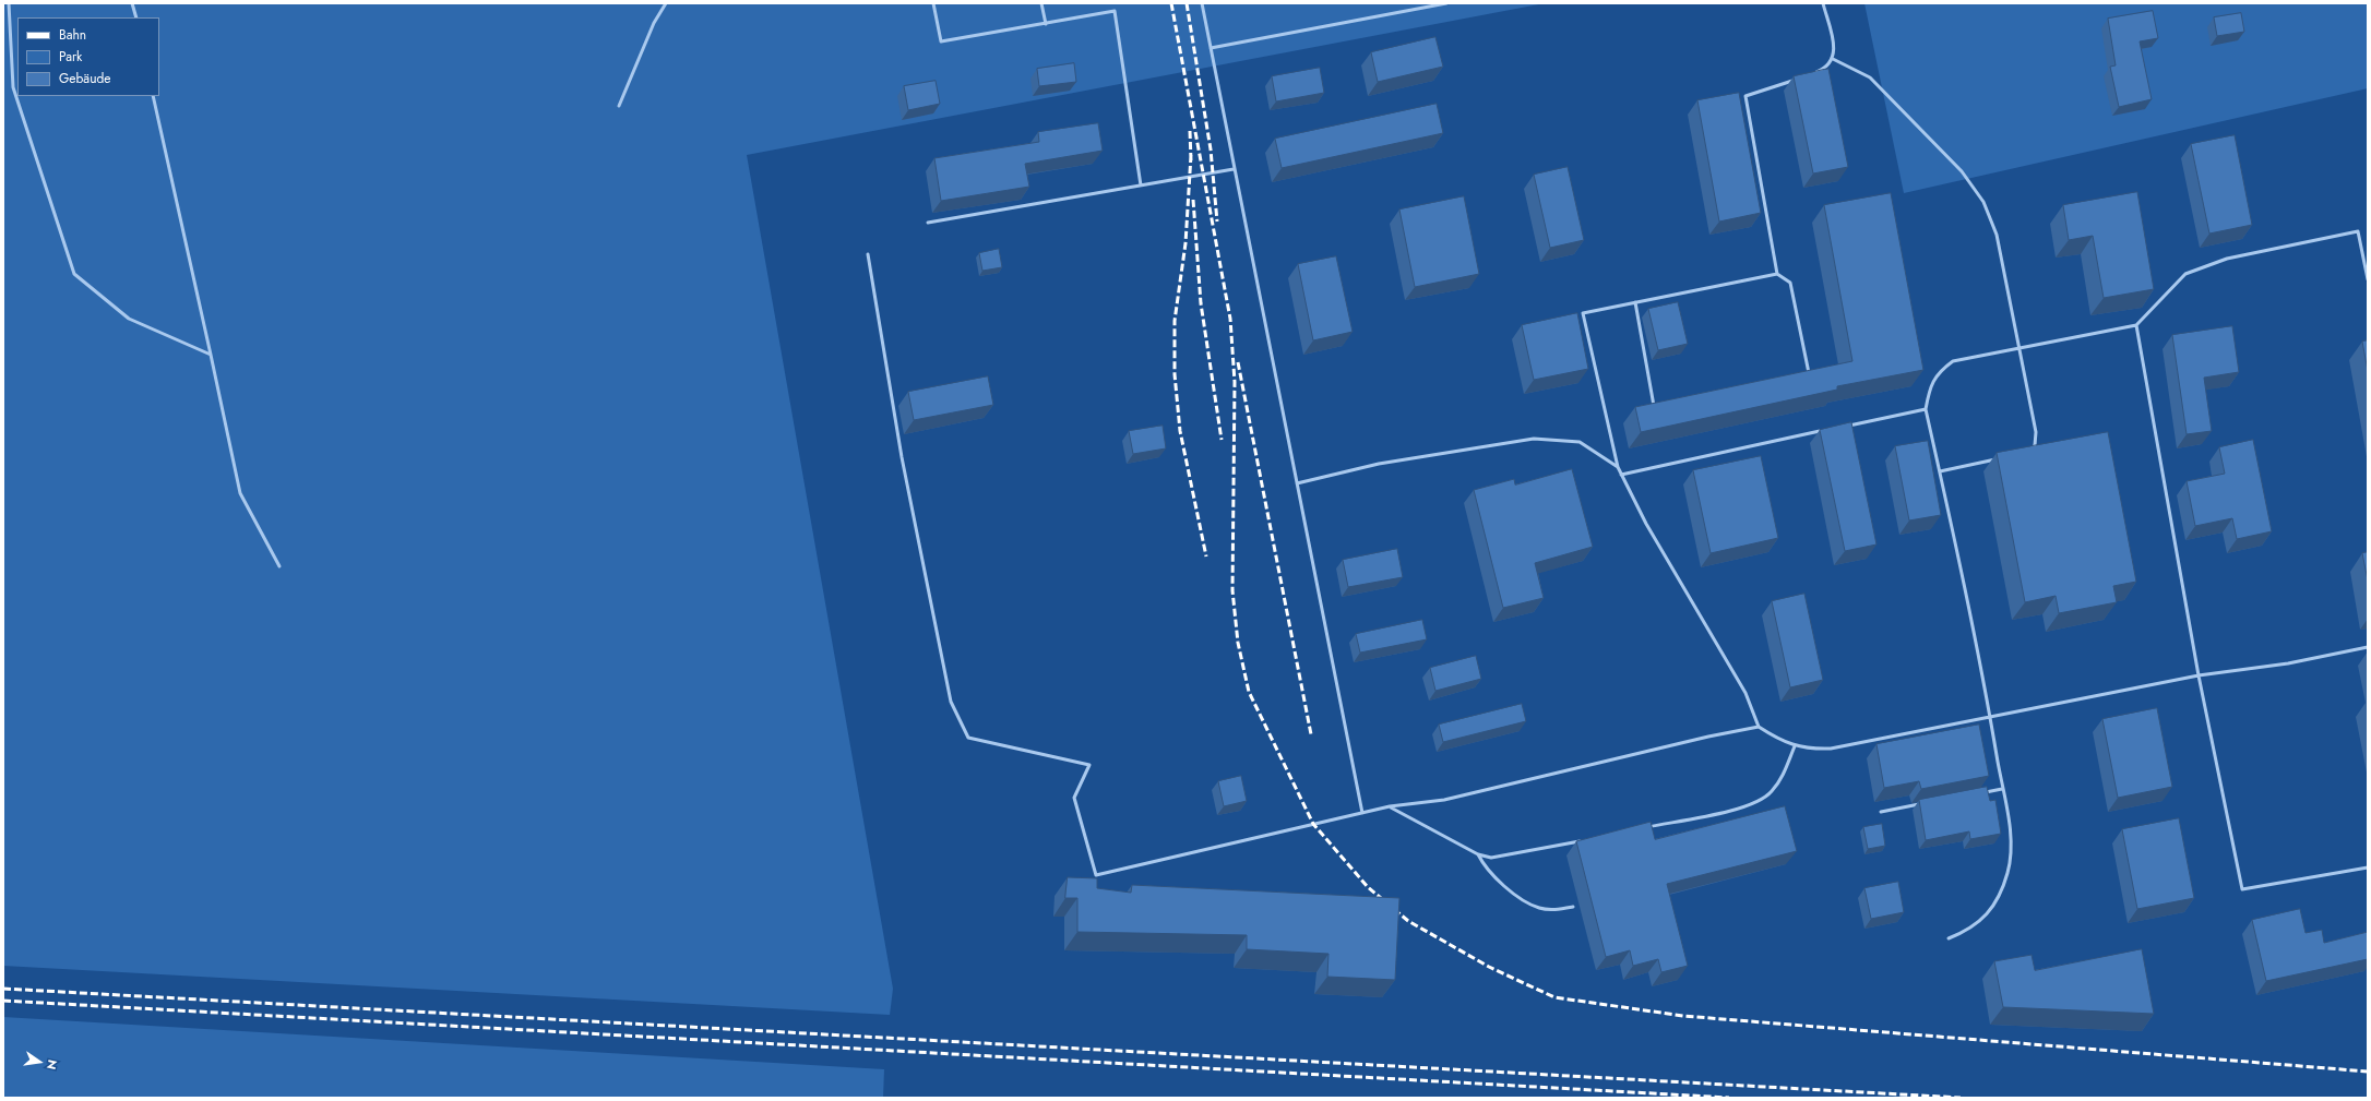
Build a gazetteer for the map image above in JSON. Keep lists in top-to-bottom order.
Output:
{
  "legend": ["Bahn", "Park", "Gebäude"],
  "north": "right"
}
